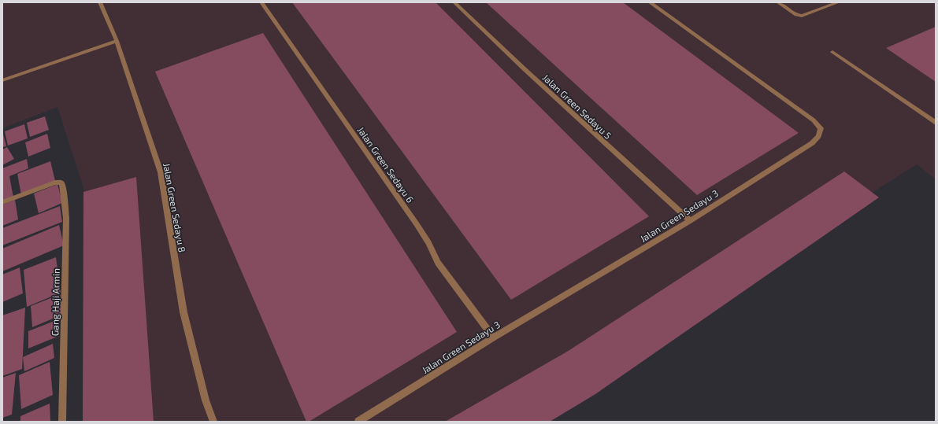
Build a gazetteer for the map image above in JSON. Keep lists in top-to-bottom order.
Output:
{
  "streets": {
    "street": [
      "Jalan Green Sedayu 5",
      "Jalan Green Sedayu 6",
      "Jalan Green Sedayu 8",
      "Jalan Green Sedayu 3",
      "Gang Haji Armin"
    ]
  },
  "crossings": [
    ["Jalan Green Sedayu 5", "Jalan Green Sedayu 3"],
    ["Jalan Green Sedayu 6", "Jalan Green Sedayu 3"]
  ]
}
